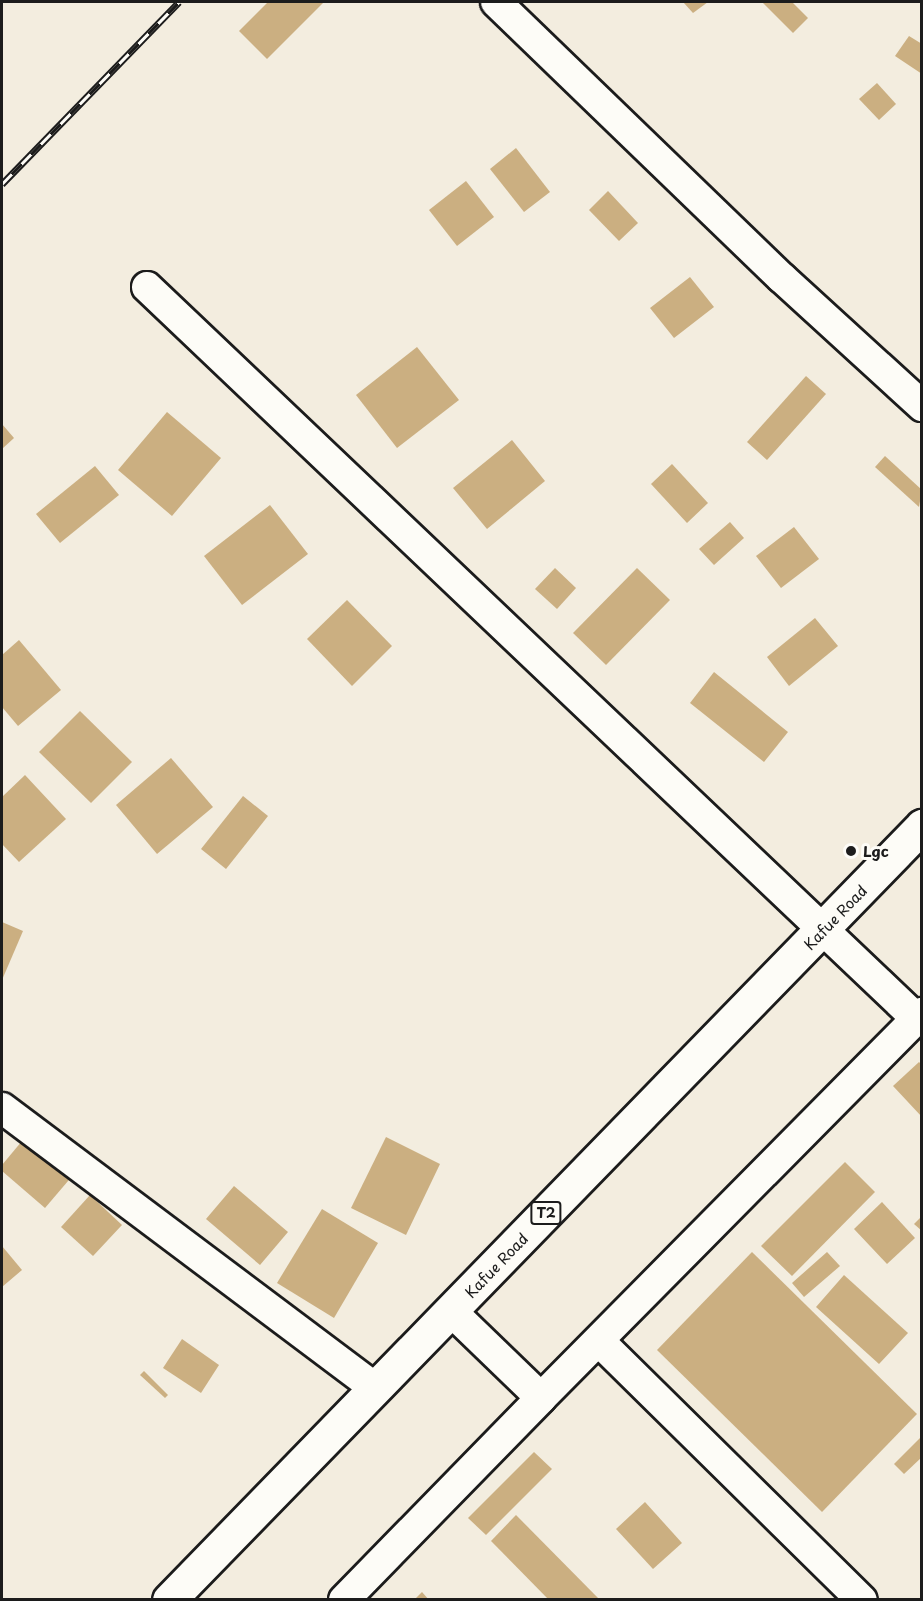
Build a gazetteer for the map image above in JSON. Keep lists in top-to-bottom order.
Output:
{
  "streets": {
    "highway": ["Kafue Road", "T2"]
  },
  "places": ["Lgc"]
}
